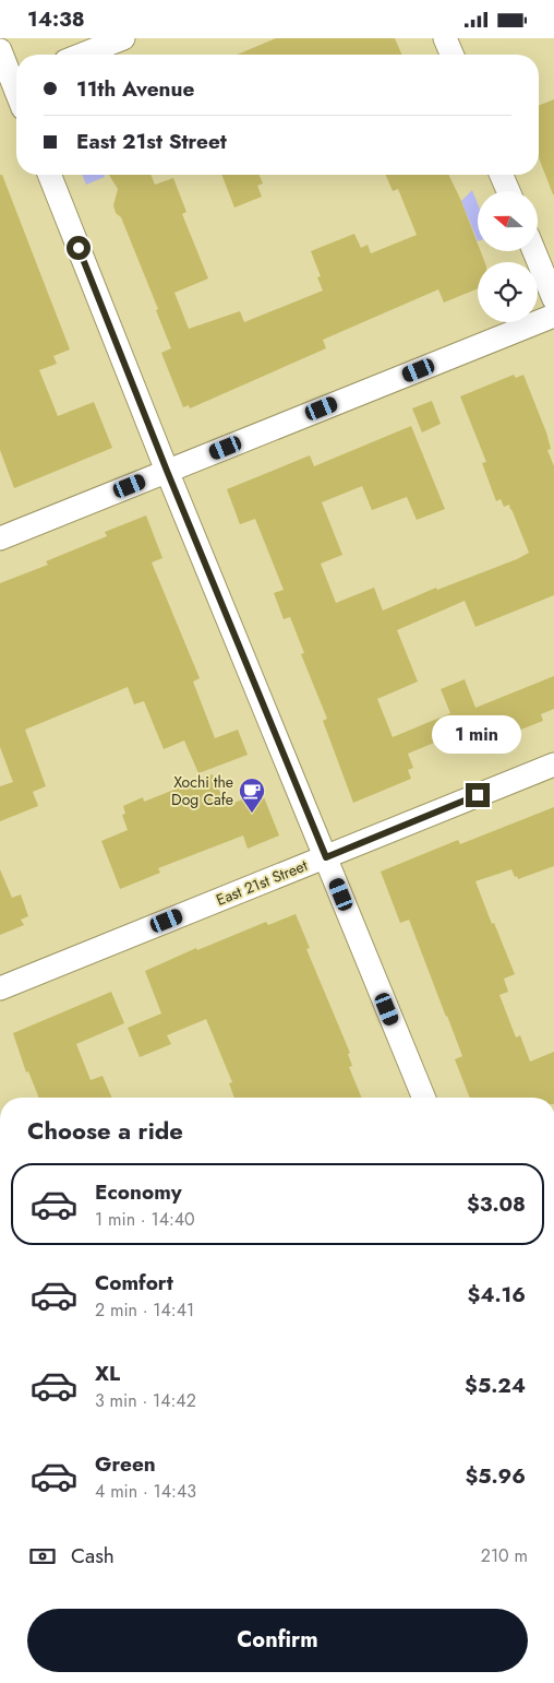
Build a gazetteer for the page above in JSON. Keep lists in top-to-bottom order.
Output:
{
  "streets": {
    "street": ["East 21st Street"]
  },
  "places": {
    "cafe": ["Xochi the Dog Cafe"]
  },
  "north": "left",
  "page": {
    "status": "14:38",
    "banner": ["11th Avenue", "East 21st Street"],
    "bubble": "1 min",
    "heading": "Choose a ride",
    "list": [
      {
        "name": "Economy",
        "note": "1 min · 14:40",
        "value": "$3.08"
      },
      {
        "name": "Comfort",
        "note": "2 min · 14:41",
        "value": "$4.16"
      },
      {
        "name": "XL",
        "note": "3 min · 14:42",
        "value": "$5.24"
      },
      {
        "name": "Green",
        "note": "4 min · 14:43",
        "value": "$5.96"
      }
    ],
    "pay": ["Cash", "210 m"],
    "buttons": "Confirm"
  }
}
